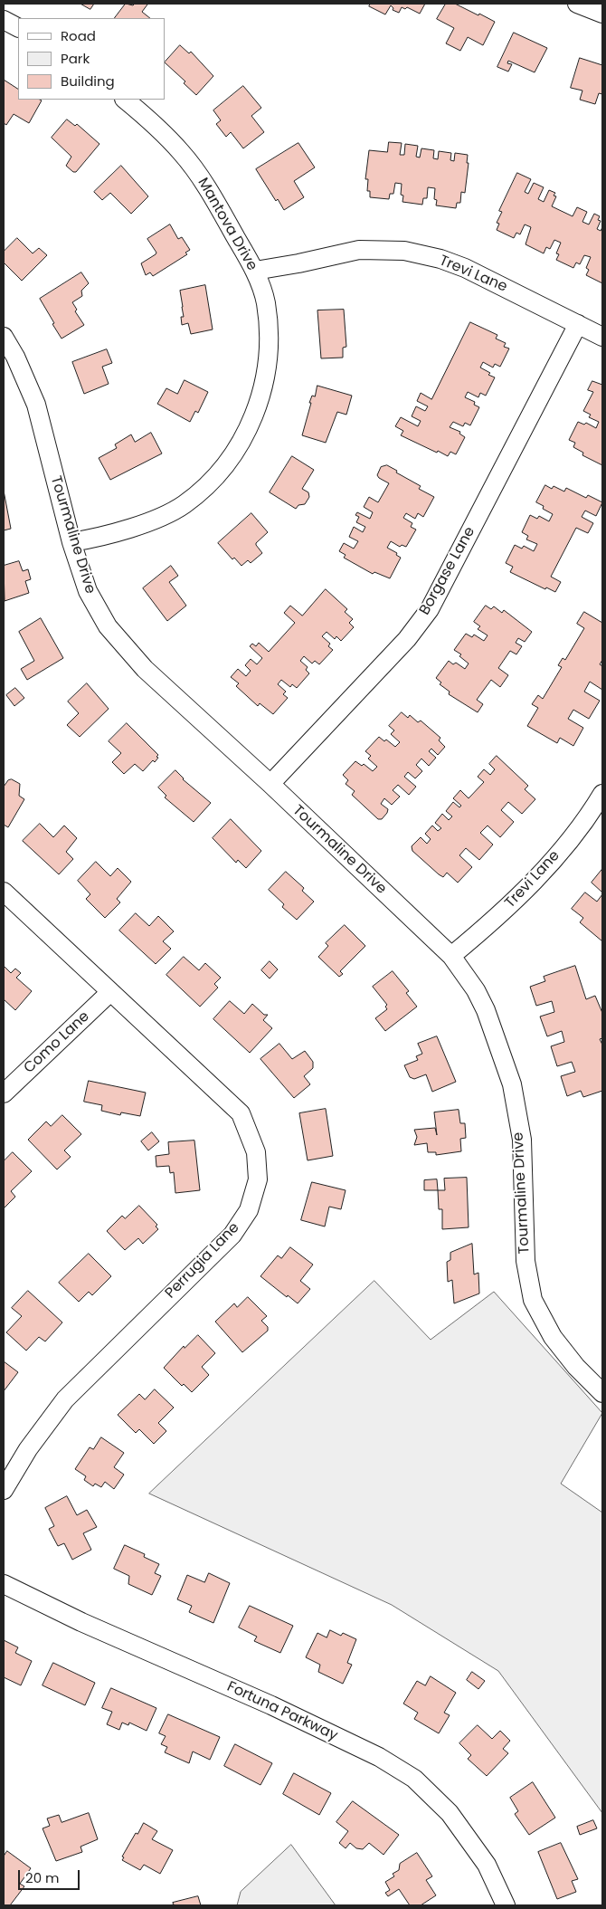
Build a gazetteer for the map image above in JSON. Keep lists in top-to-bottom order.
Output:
{
  "streets": {
    "street": [
      "Mantova Drive",
      "Trevi Lane",
      "Tourmaline Drive",
      "Borgase Lane",
      "Como Lane",
      "Perrugia Lane",
      "Fortuna Parkway"
    ]
  },
  "crossings": [
    ["Mantova Drive", "Trevi Lane"],
    ["Mantova Drive", "Tourmaline Drive"],
    ["Trevi Lane", "Tourmaline Drive"],
    ["Trevi Lane", "Borgase Lane"],
    ["Tourmaline Drive", "Borgase Lane"],
    ["Como Lane", "Perrugia Lane"]
  ],
  "legend": ["Road", "Park", "Building"],
  "scale_bar": "20 m"
}
